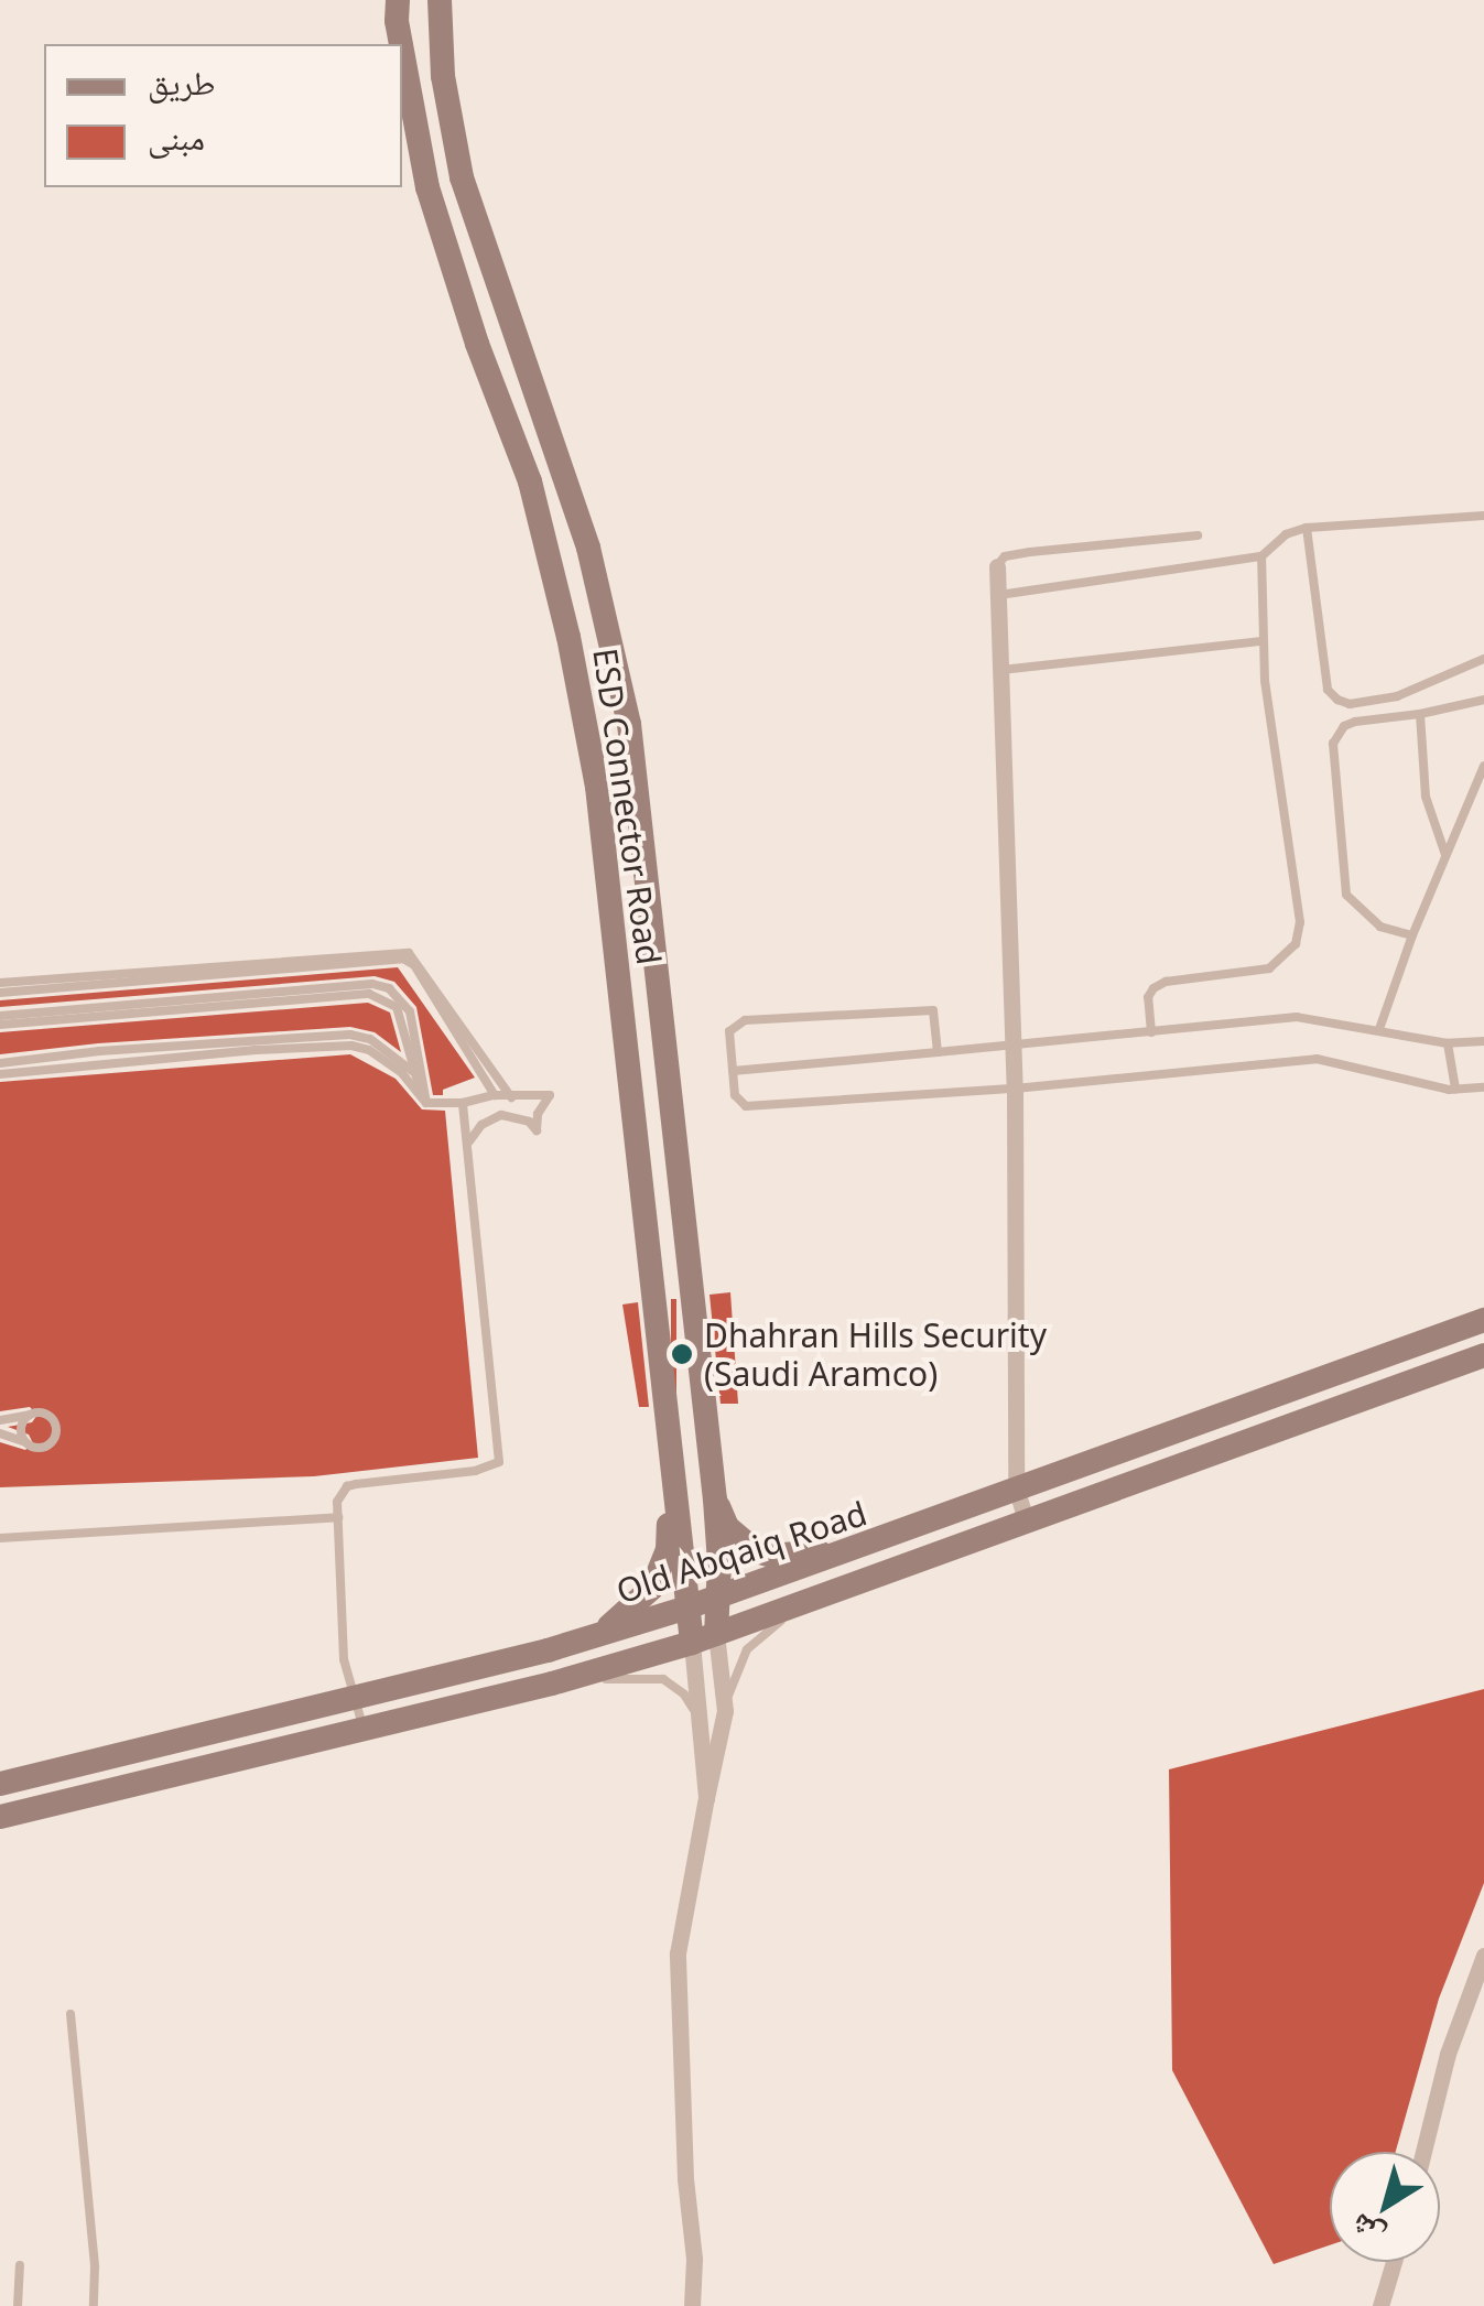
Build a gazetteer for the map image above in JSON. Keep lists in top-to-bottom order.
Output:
{
  "streets": {
    "main road": ["ESD Connector Road", "Old Abqaiq Road"]
  },
  "crossings": [
    ["ESD Connector Road", "Old Abqaiq Road"]
  ],
  "places": ["Dhahran Hills Security (Saudi Aramco)"],
  "legend": ["طريق", "مبنى"],
  "north": "bottom left"
}
